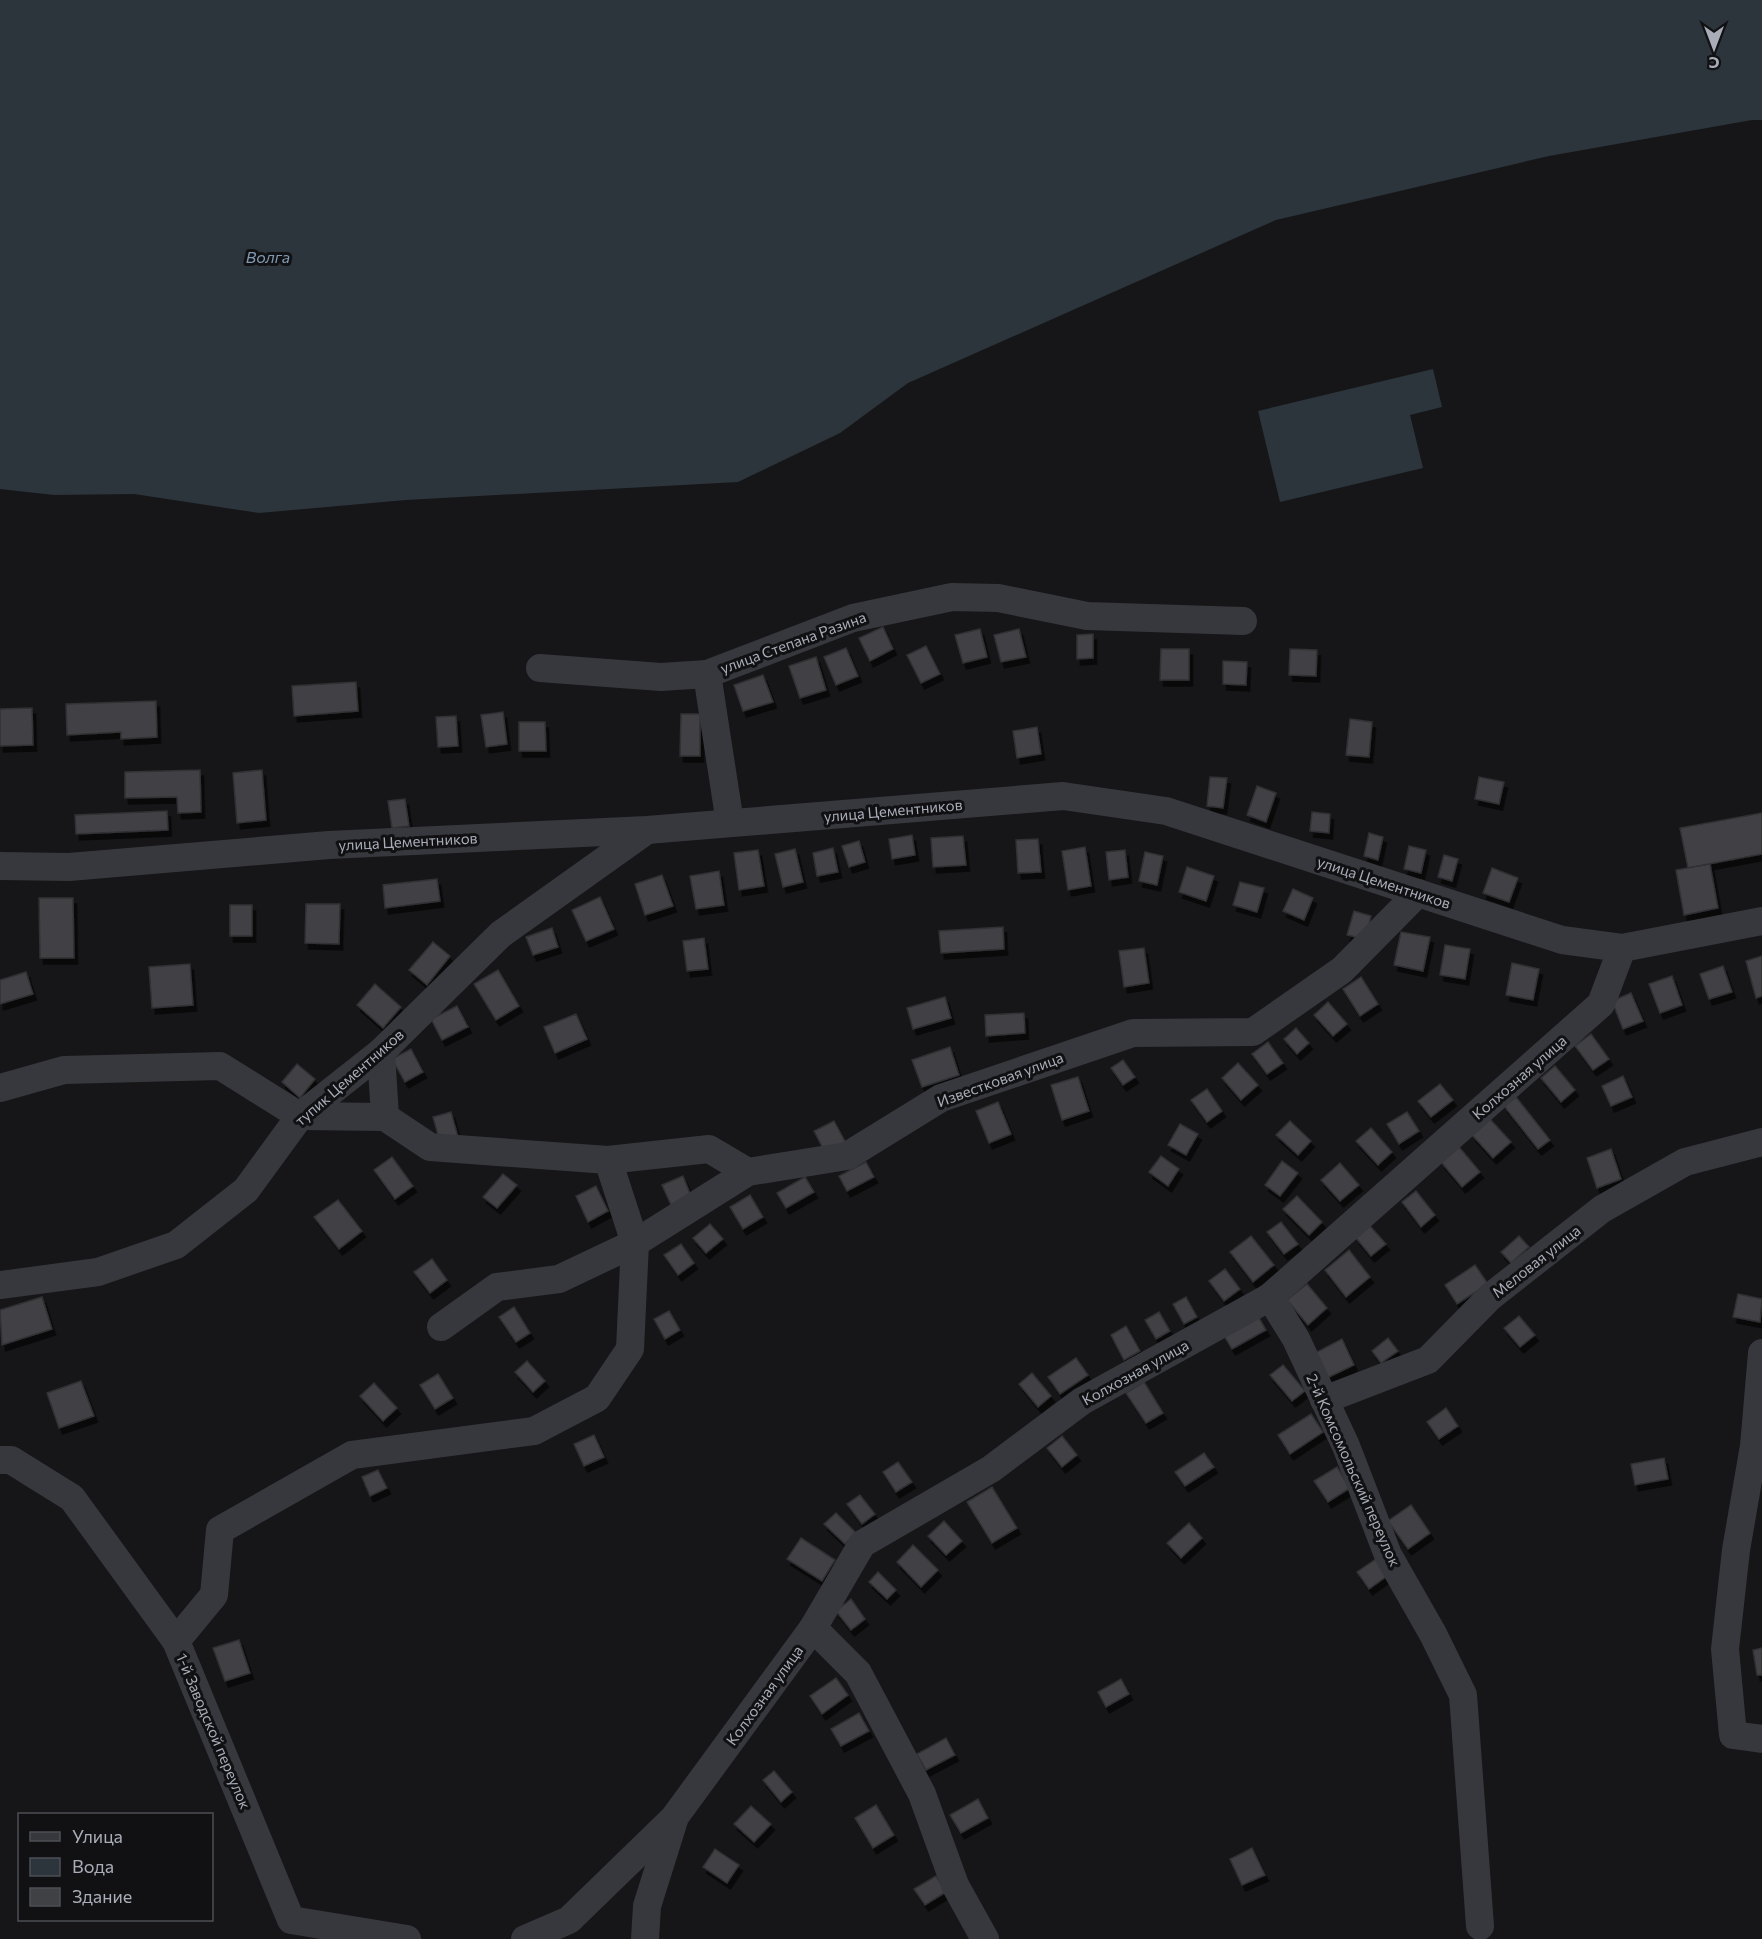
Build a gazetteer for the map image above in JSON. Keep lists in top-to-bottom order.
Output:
{
  "streets": {
    "street": [
      "улица Степана Разина",
      "улица Цементников",
      "тупик Цементников",
      "Колхозная улица",
      "Известковая улица",
      "Меловая улица",
      "2-й Комсомольский переулок",
      "1-й Заводской переулок"
    ]
  },
  "crossings": [
    ["улица Степана Разина", "улица Цементников"],
    ["улица Цементников", "тупик Цементников"],
    ["улица Цементников", "Колхозная улица"],
    ["улица Цементников", "Известковая улица"],
    ["Колхозная улица", "2-й Комсомольский переулок"],
    ["Меловая улица", "2-й Комсомольский переулок"]
  ],
  "water": ["Волга"],
  "legend": ["Улица", "Вода", "Здание"],
  "north": "bottom"
}
